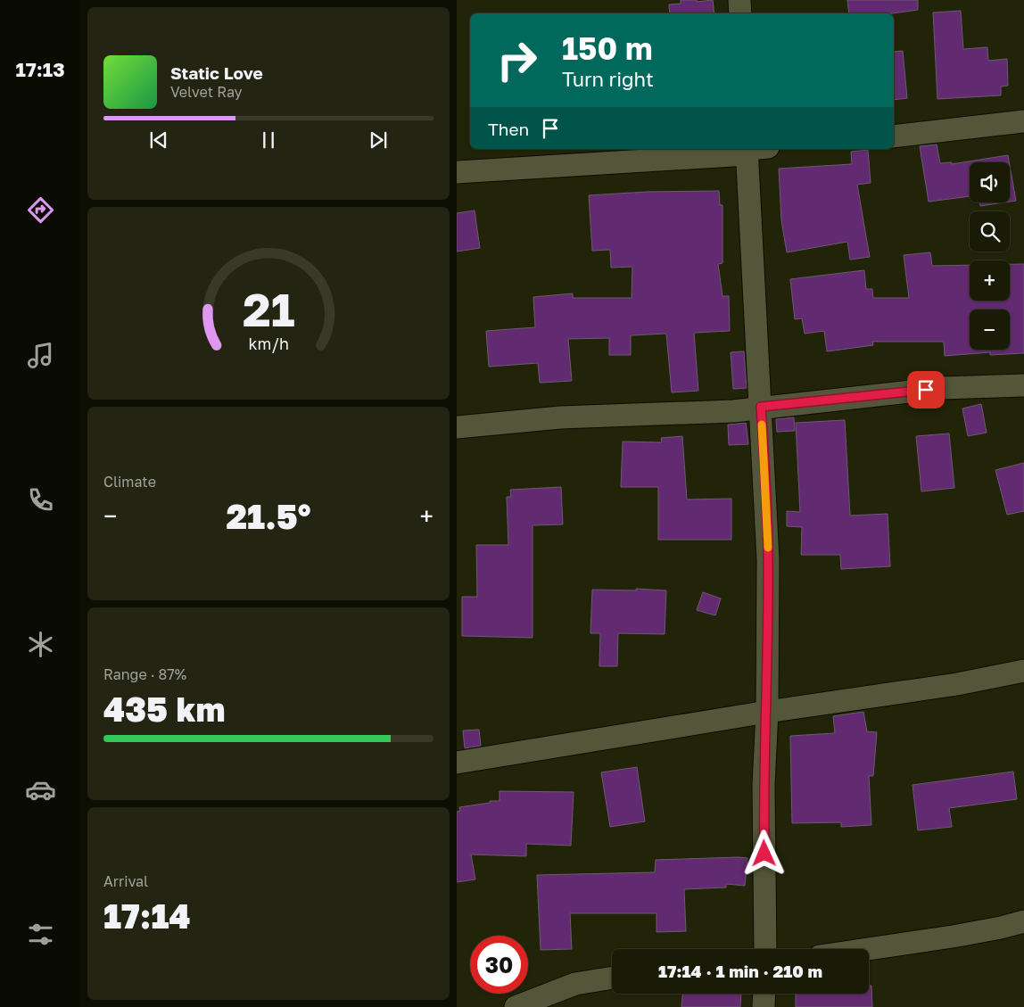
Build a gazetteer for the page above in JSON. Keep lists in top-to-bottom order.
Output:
{
  "page": {
    "tabs": "17:13",
    "turn": ["150 m", "Turn right"],
    "song": ["Static Love", "Velvet Ray"],
    "then": "Then",
    "map_buttons": ["+", "−"],
    "tile": [
      "Climate",
      ["Range · 87%", "435 km"],
      ["Arrival", "17:14"]
    ],
    "heat": ["−", "21.5°", "+"],
    "limit": "30",
    "trip": "17:14 · 1 min · 210 m",
    "gauge": ["21", "km/h"]
  }
}
